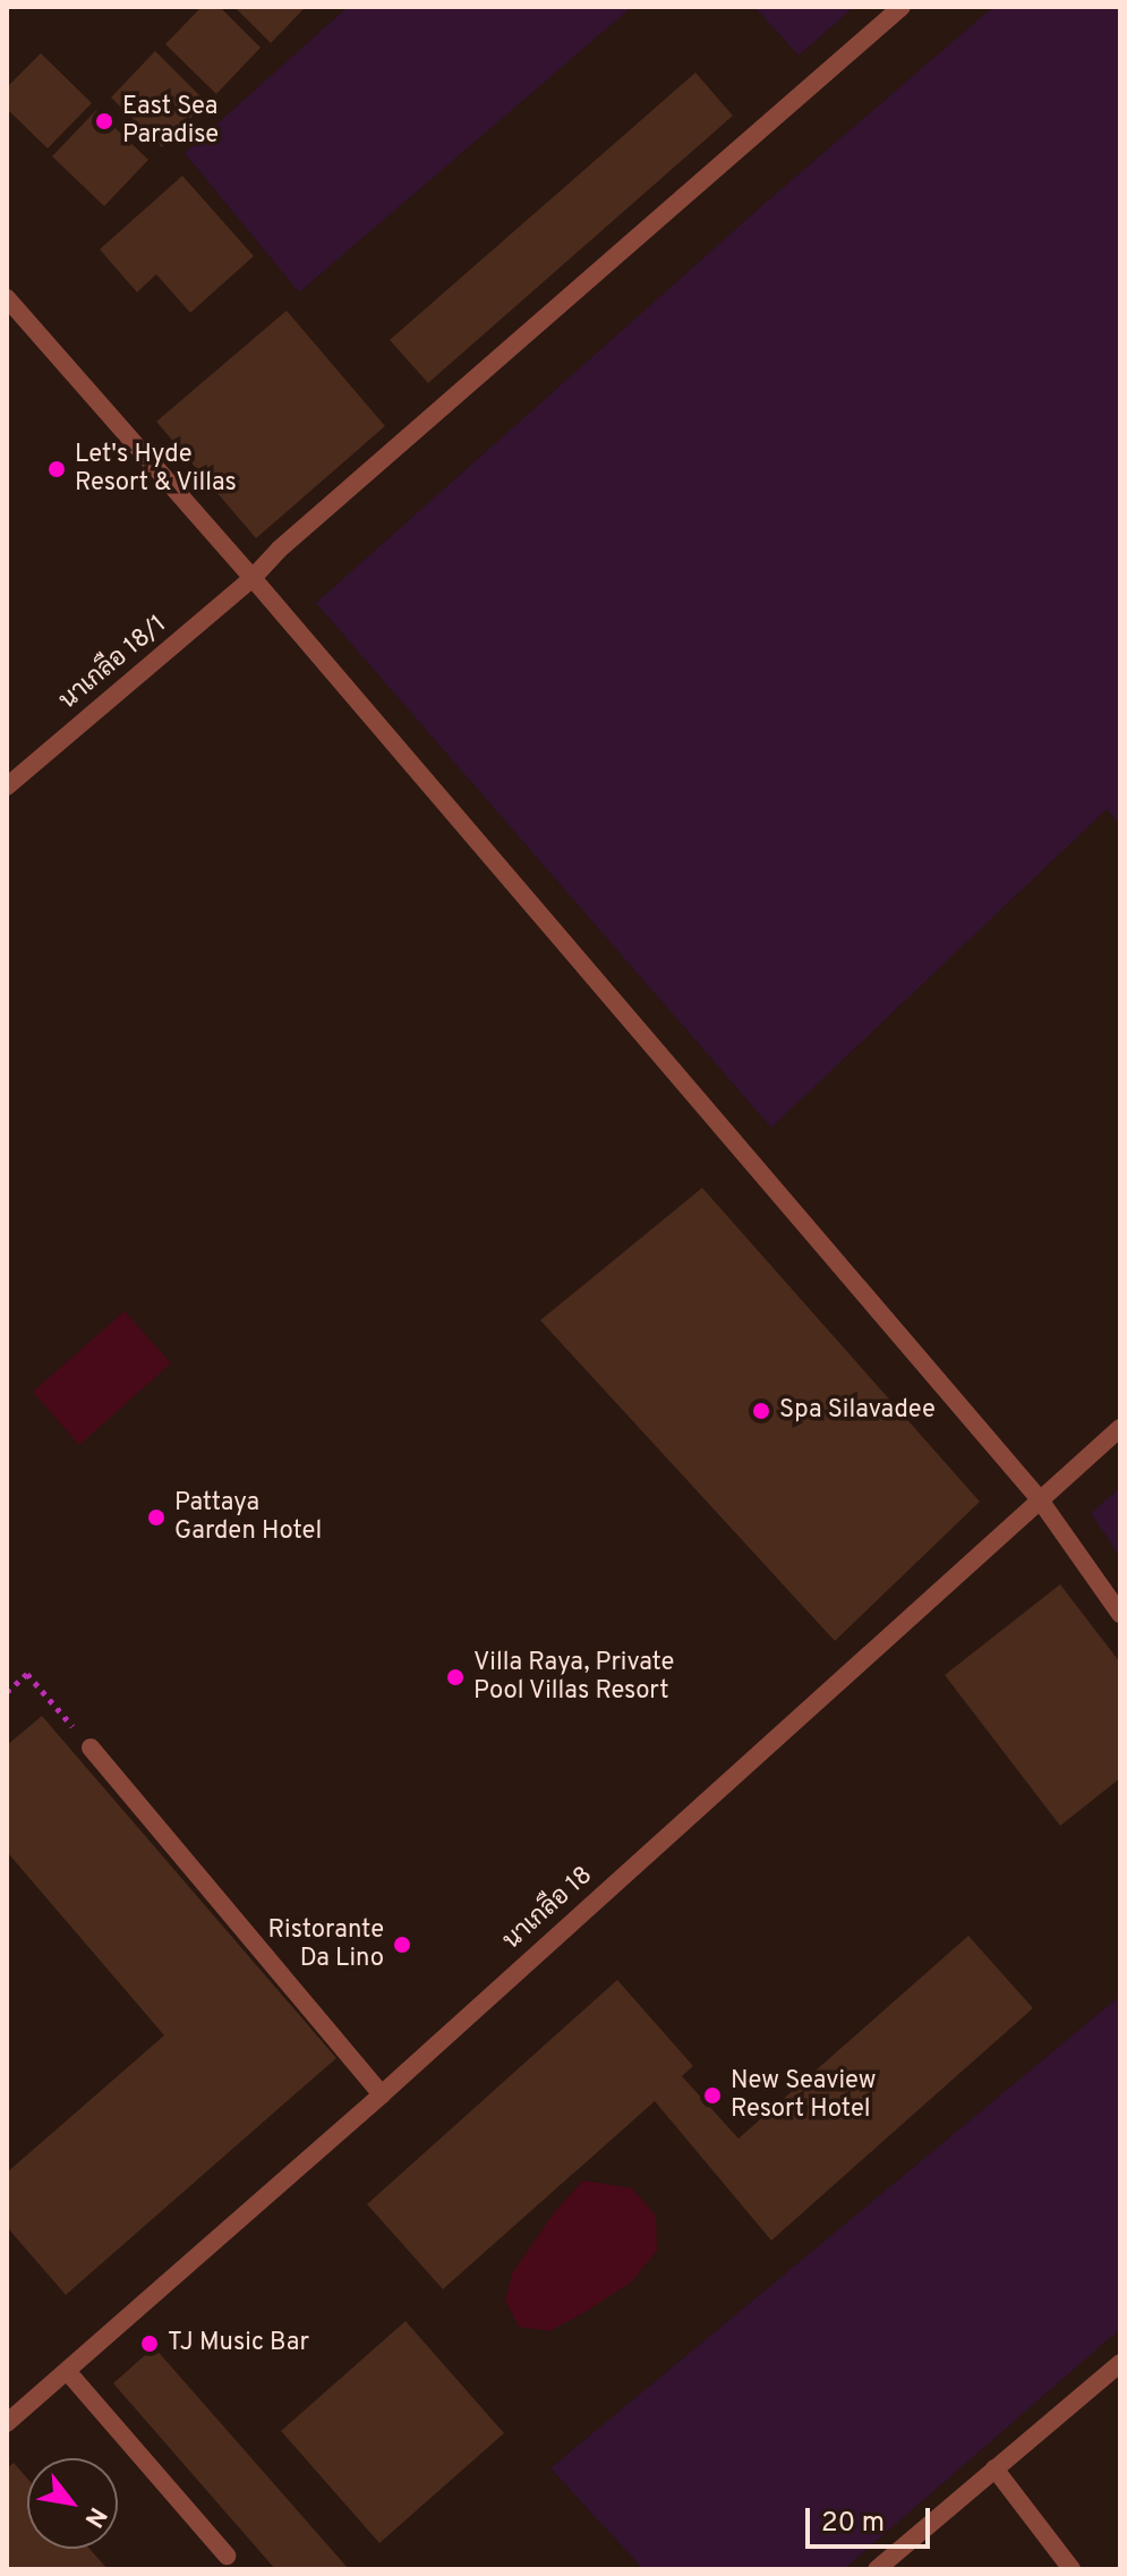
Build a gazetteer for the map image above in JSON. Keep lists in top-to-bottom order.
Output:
{
  "streets": {
    "street": ["นาเกลือ 18/1", "นาเกลือ 18"]
  },
  "places": [
    "East Sea Paradise",
    "Let's Hyde Resort & Villas",
    "Spa Silavadee",
    "Pattaya Garden Hotel",
    "Villa Raya, Private Pool Villas Resort",
    "Ristorante Da Lino",
    "New Seaview Resort Hotel",
    "TJ Music Bar"
  ],
  "scale_bar": "20 m",
  "north": "bottom right"
}
